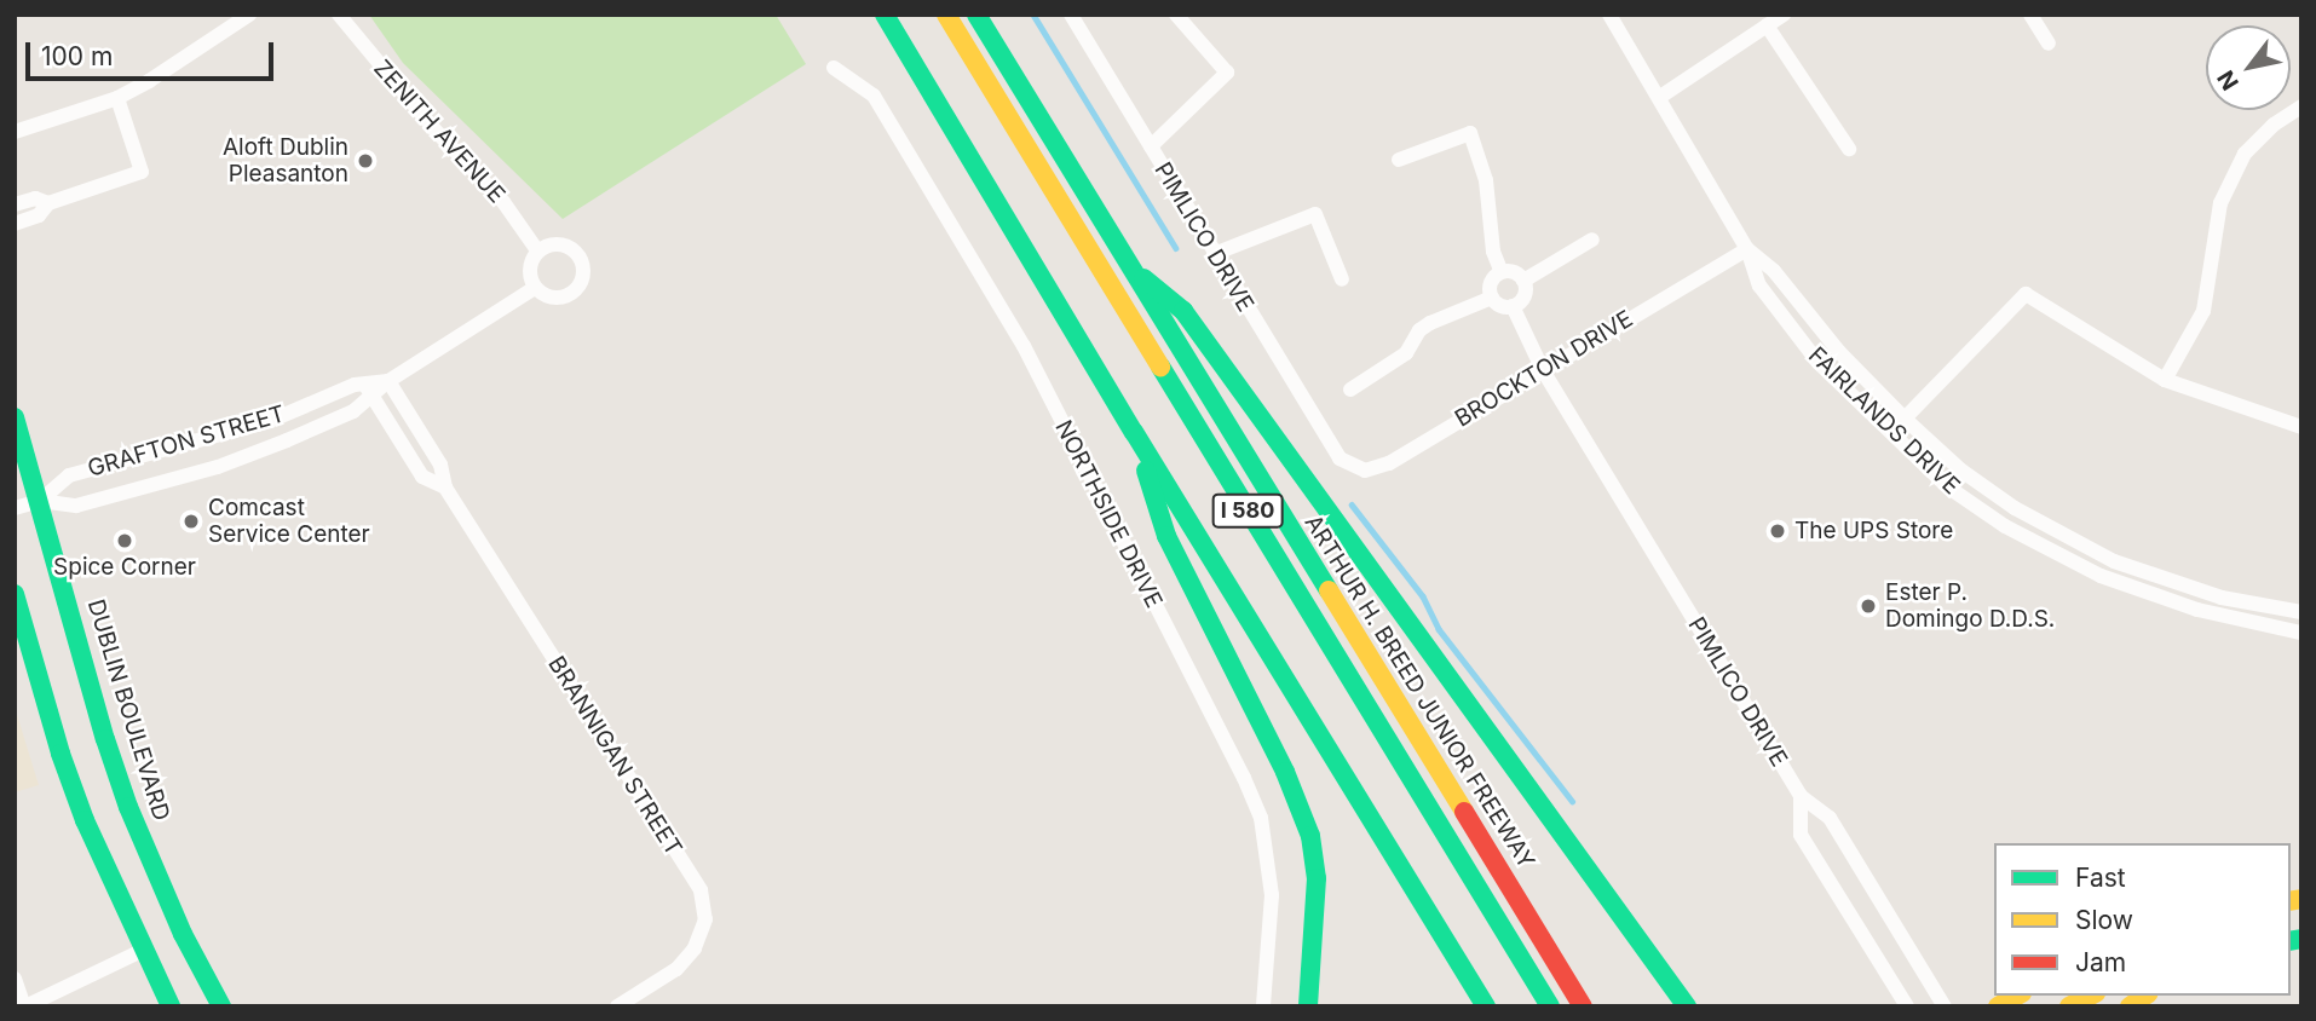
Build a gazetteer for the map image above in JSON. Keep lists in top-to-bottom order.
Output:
{
  "streets": {
    "main road": ["I 580", "ARTHUR H. BREED JUNIOR FREEWAY", "DUBLIN BOULEVARD"],
    "street": [
      "ZENITH AVENUE",
      "PIMLICO DRIVE",
      "BROCKTON DRIVE",
      "FAIRLANDS DRIVE",
      "GRAFTON STREET",
      "NORTHSIDE DRIVE",
      "BRANNIGAN STREET"
    ]
  },
  "crossings": [
    ["ZENITH AVENUE", "GRAFTON STREET"],
    ["PIMLICO DRIVE", "BROCKTON DRIVE"],
    ["BROCKTON DRIVE", "FAIRLANDS DRIVE"],
    ["GRAFTON STREET", "DUBLIN BOULEVARD"],
    ["GRAFTON STREET", "BRANNIGAN STREET"]
  ],
  "places": [
    "Aloft Dublin Pleasanton",
    "Comcast Service Center",
    "The UPS Store",
    "Spice Corner",
    "Ester P. Domingo D.D.S."
  ],
  "legend": ["Fast", "Slow", "Jam"],
  "scale_bar": "100 m",
  "north": "bottom left"
}
